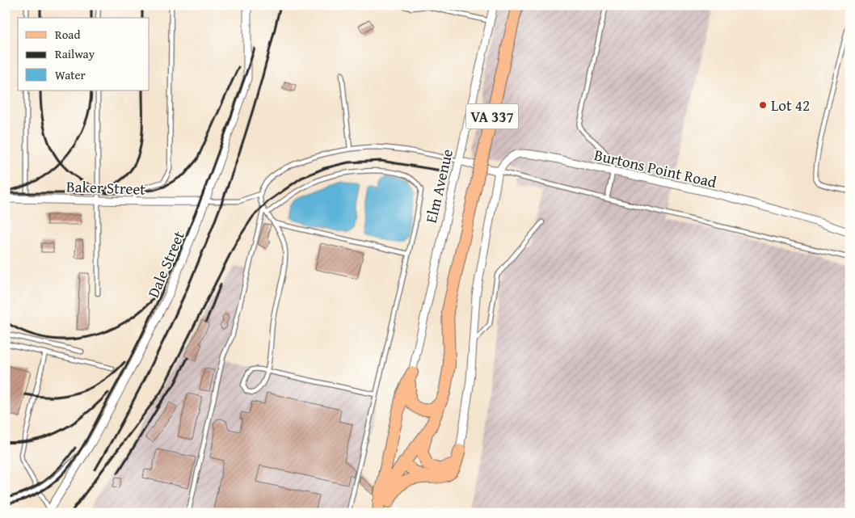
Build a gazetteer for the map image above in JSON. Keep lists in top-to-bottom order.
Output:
{
  "streets": {
    "main road": ["VA 337"],
    "street": [
      "Burtons Point Road",
      "Elm Avenue",
      "Baker Street",
      "Dale Street"
    ]
  },
  "crossings": [
    ["Baker Street", "Dale Street"]
  ],
  "places": ["Lot 42"],
  "legend": ["Road", "Railway", "Water"]
}
